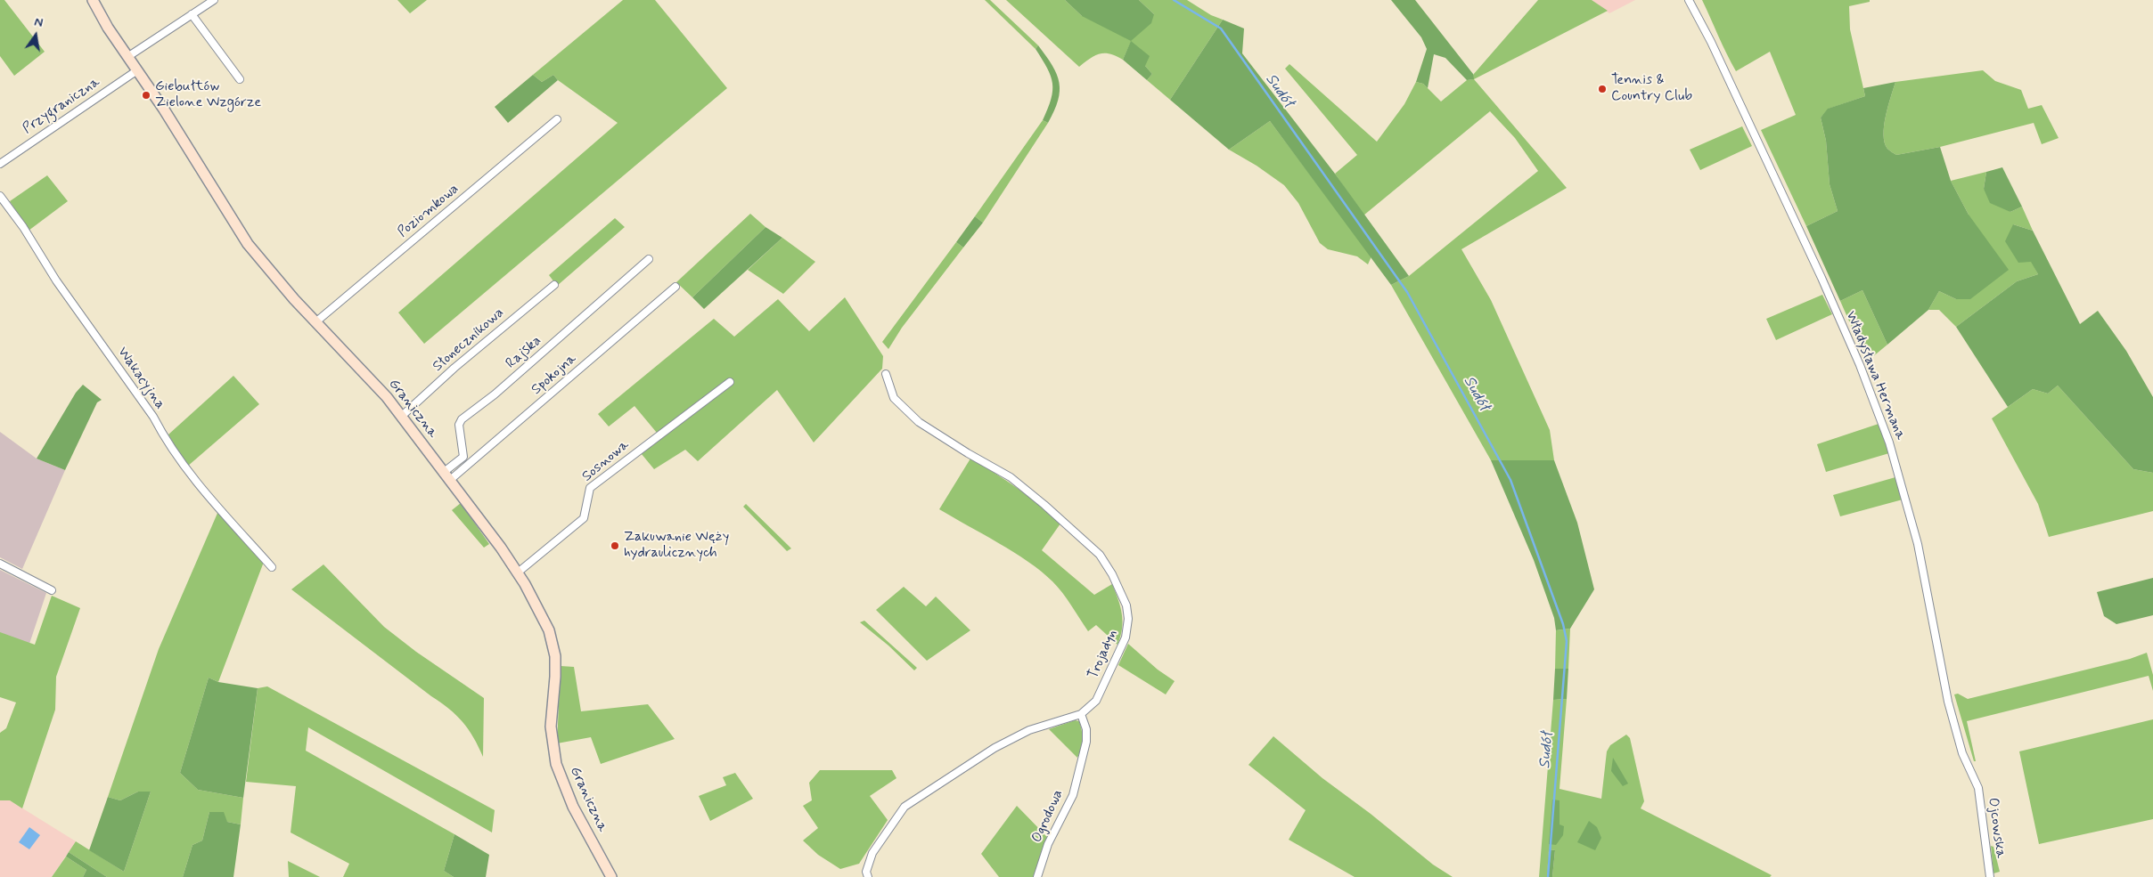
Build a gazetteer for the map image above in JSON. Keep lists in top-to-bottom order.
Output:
{
  "streets": {
    "street": [
      "Przygraniczna",
      "Poziomkowa",
      "Słonecznikowa",
      "Rajska",
      "Spokojna",
      "Władysława Hermana",
      "Wakacyjna",
      "Graniczna",
      "Sosnowa",
      "Trojadyn",
      "Ogrodowa",
      "Ojcowska"
    ]
  },
  "crossings": [
    ["Przygraniczna", "Graniczna"],
    ["Poziomkowa", "Graniczna"],
    ["Słonecznikowa", "Graniczna"],
    ["Rajska", "Spokojna"],
    ["Rajska", "Graniczna"],
    ["Spokojna", "Graniczna"],
    ["Władysława Hermana", "Ojcowska"],
    ["Graniczna", "Sosnowa"],
    ["Trojadyn", "Ogrodowa"]
  ],
  "water": ["Sudół"],
  "places": ["Tennis & Country Club", "Giebułtów Zielone Wzgórze", "Zakuwanie Węży hydraulicznych"],
  "north": "top"
}
